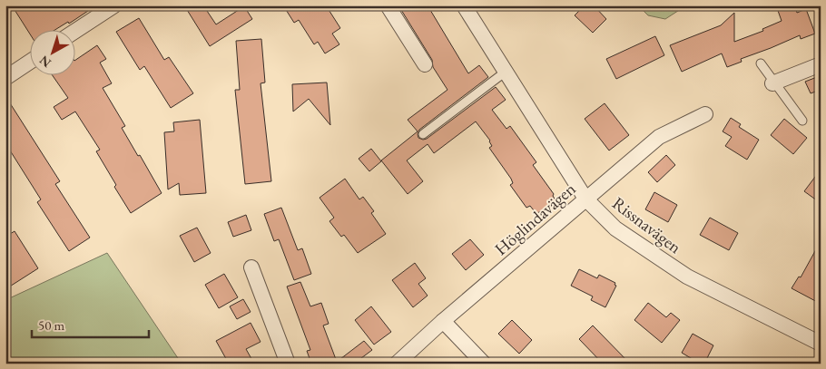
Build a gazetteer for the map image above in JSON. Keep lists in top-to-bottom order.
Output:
{
  "streets": {
    "street": ["Höglindavägen", "Rissnavägen"]
  },
  "crossings": [
    ["Höglindavägen", "Rissnavägen"]
  ],
  "scale_bar": "50 m",
  "north": "bottom left"
}
